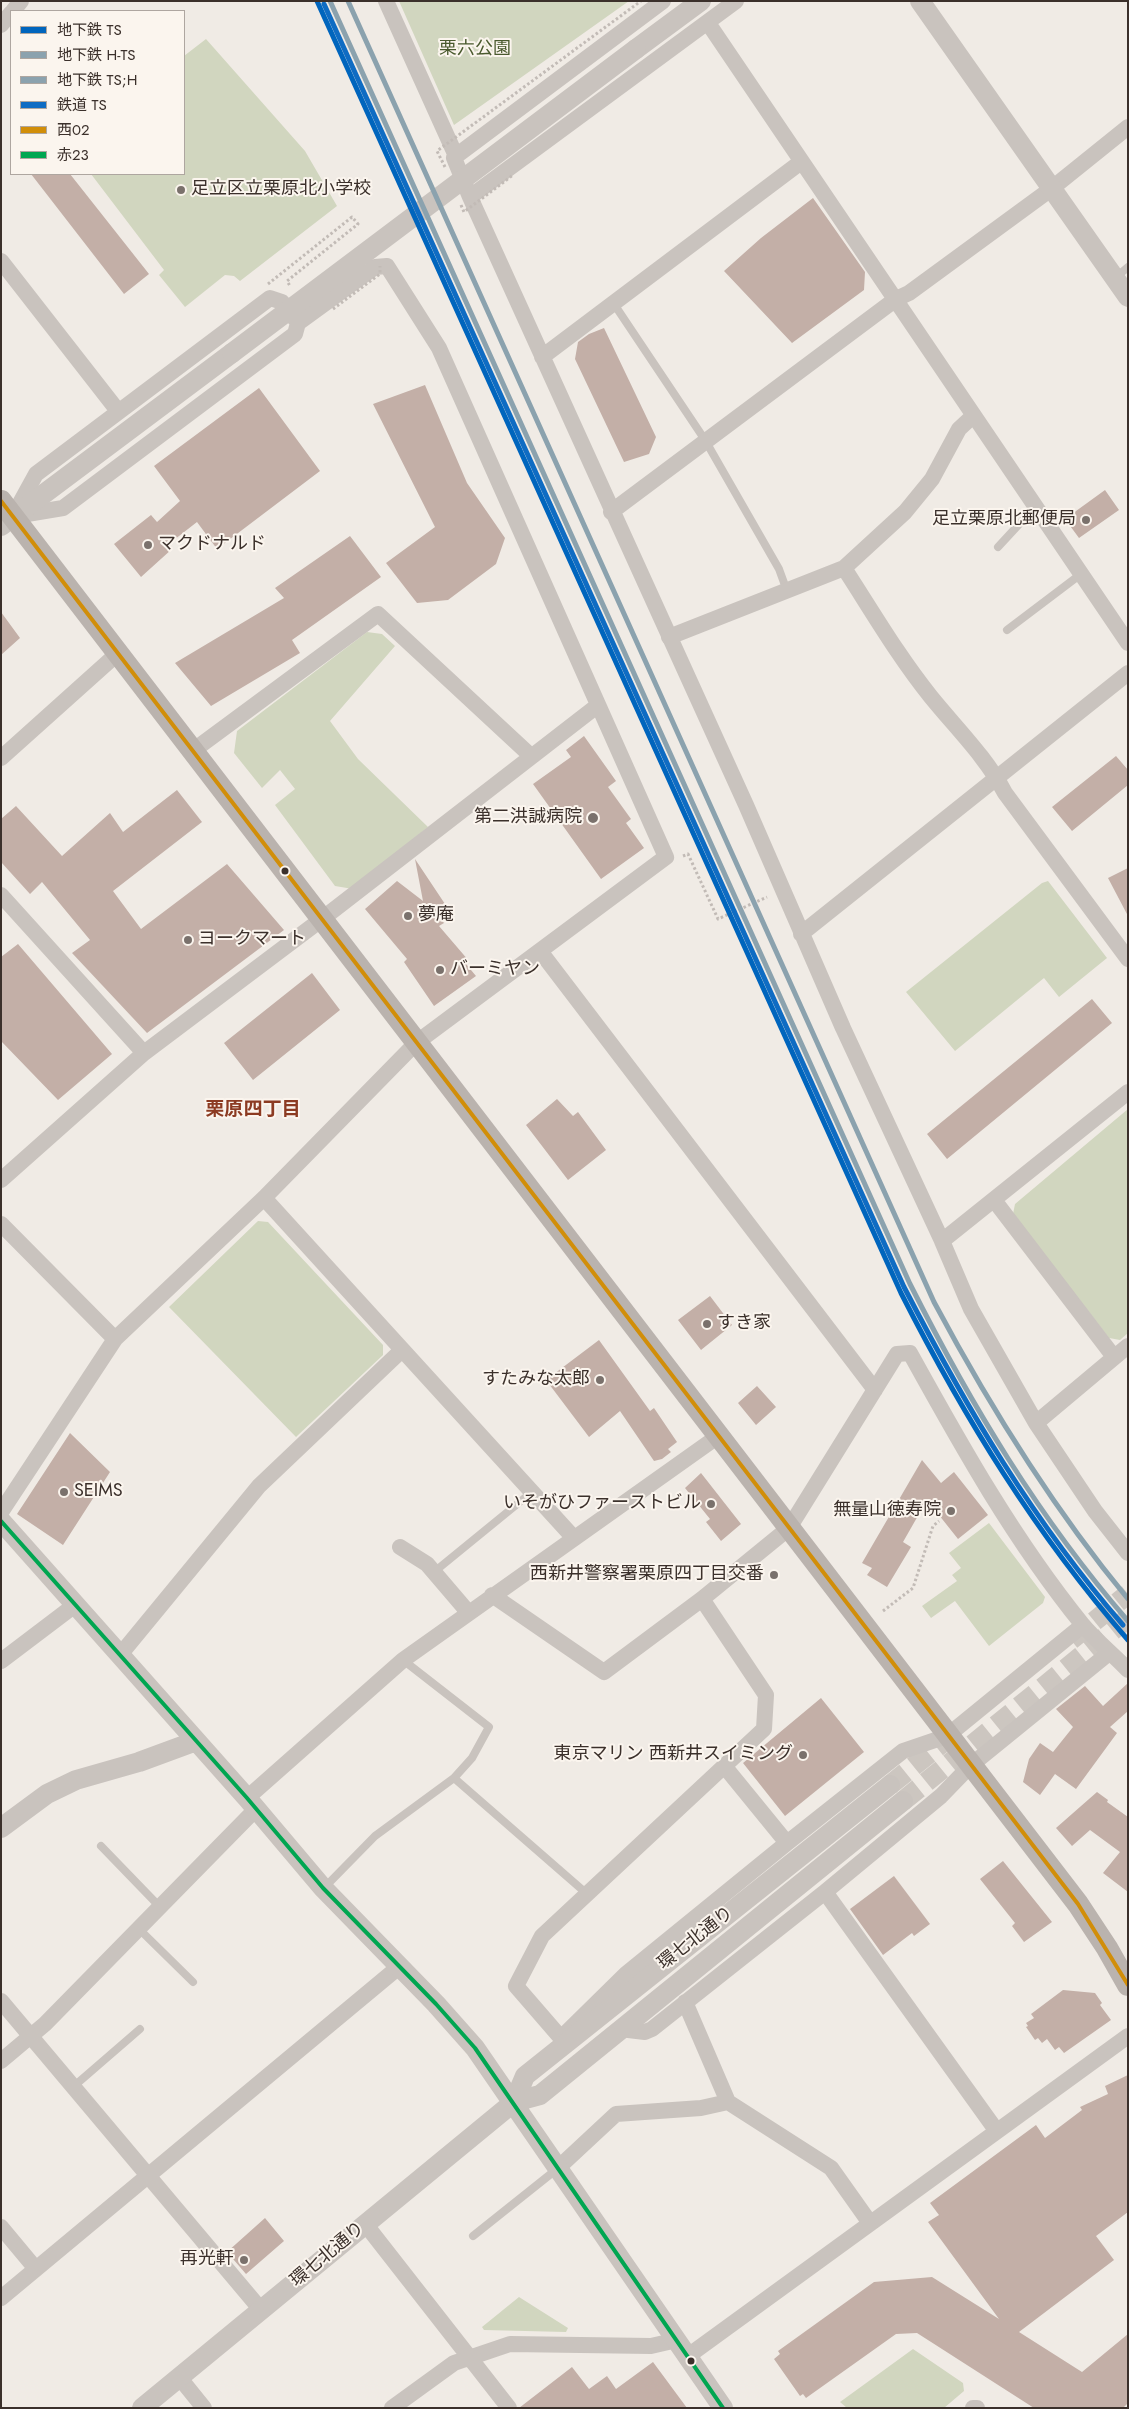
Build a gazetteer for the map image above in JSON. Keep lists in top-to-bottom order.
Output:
{
  "streets": {
    "street": ["環七北通り"]
  },
  "districts": ["栗原四丁目"],
  "parks": ["栗六公園"],
  "places": [
    "足立区立栗原北小学校",
    "足立栗原北郵便局",
    "マクドナルド",
    "第二洪誠病院",
    "夢庵",
    "ヨークマート",
    "バーミヤン",
    "すき家",
    "すたみな太郎",
    "SEIMS",
    "いそがひファーストビル",
    "無量山徳寿院",
    "西新井警察署栗原四丁目交番",
    "東京マリン 西新井スイミング",
    "再光軒"
  ],
  "lines": [
    "metro line TS",
    "metro line H-TS",
    "metro line TS;H",
    "rail line TS",
    "transit line 西02",
    "transit line 赤23"
  ],
  "legend": [
    "地下鉄 TS",
    "地下鉄 H-TS",
    "地下鉄 TS;H",
    "鉄道 TS",
    "西02",
    "赤23"
  ]
}
